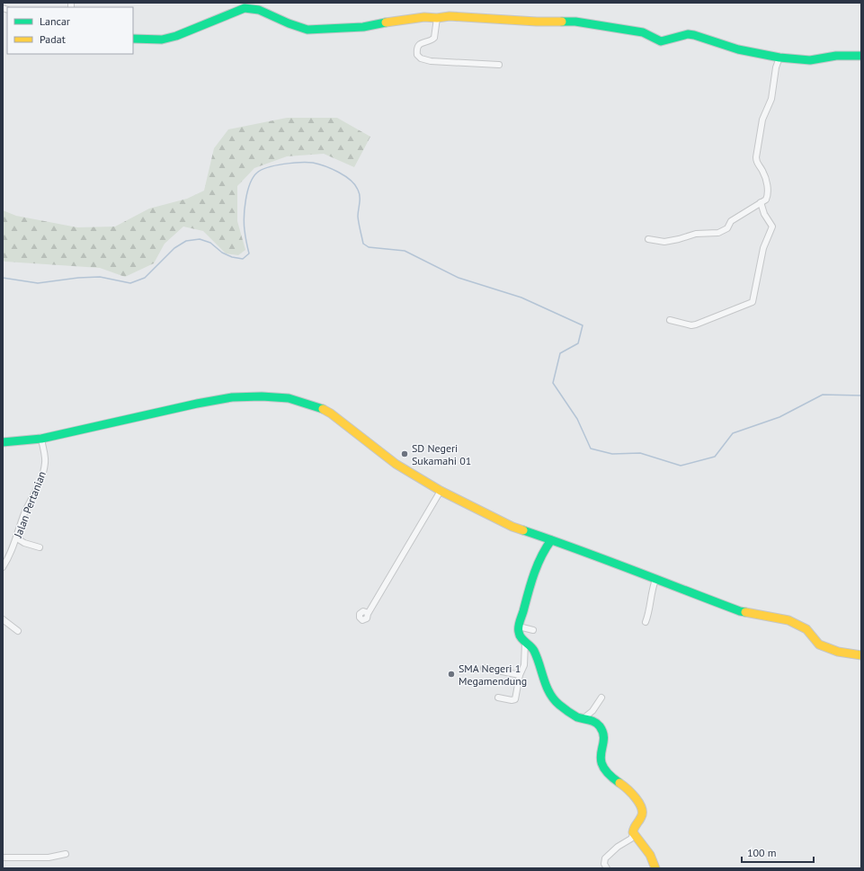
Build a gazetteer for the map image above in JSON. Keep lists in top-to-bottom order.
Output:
{
  "streets": {
    "street": ["Jalan Pertanian"]
  },
  "places": ["SD Negeri Sukamahi 01", "SMA Negeri 1 Megamendung"],
  "legend": ["Lancar", "Padat"],
  "scale_bar": "100 m"
}
